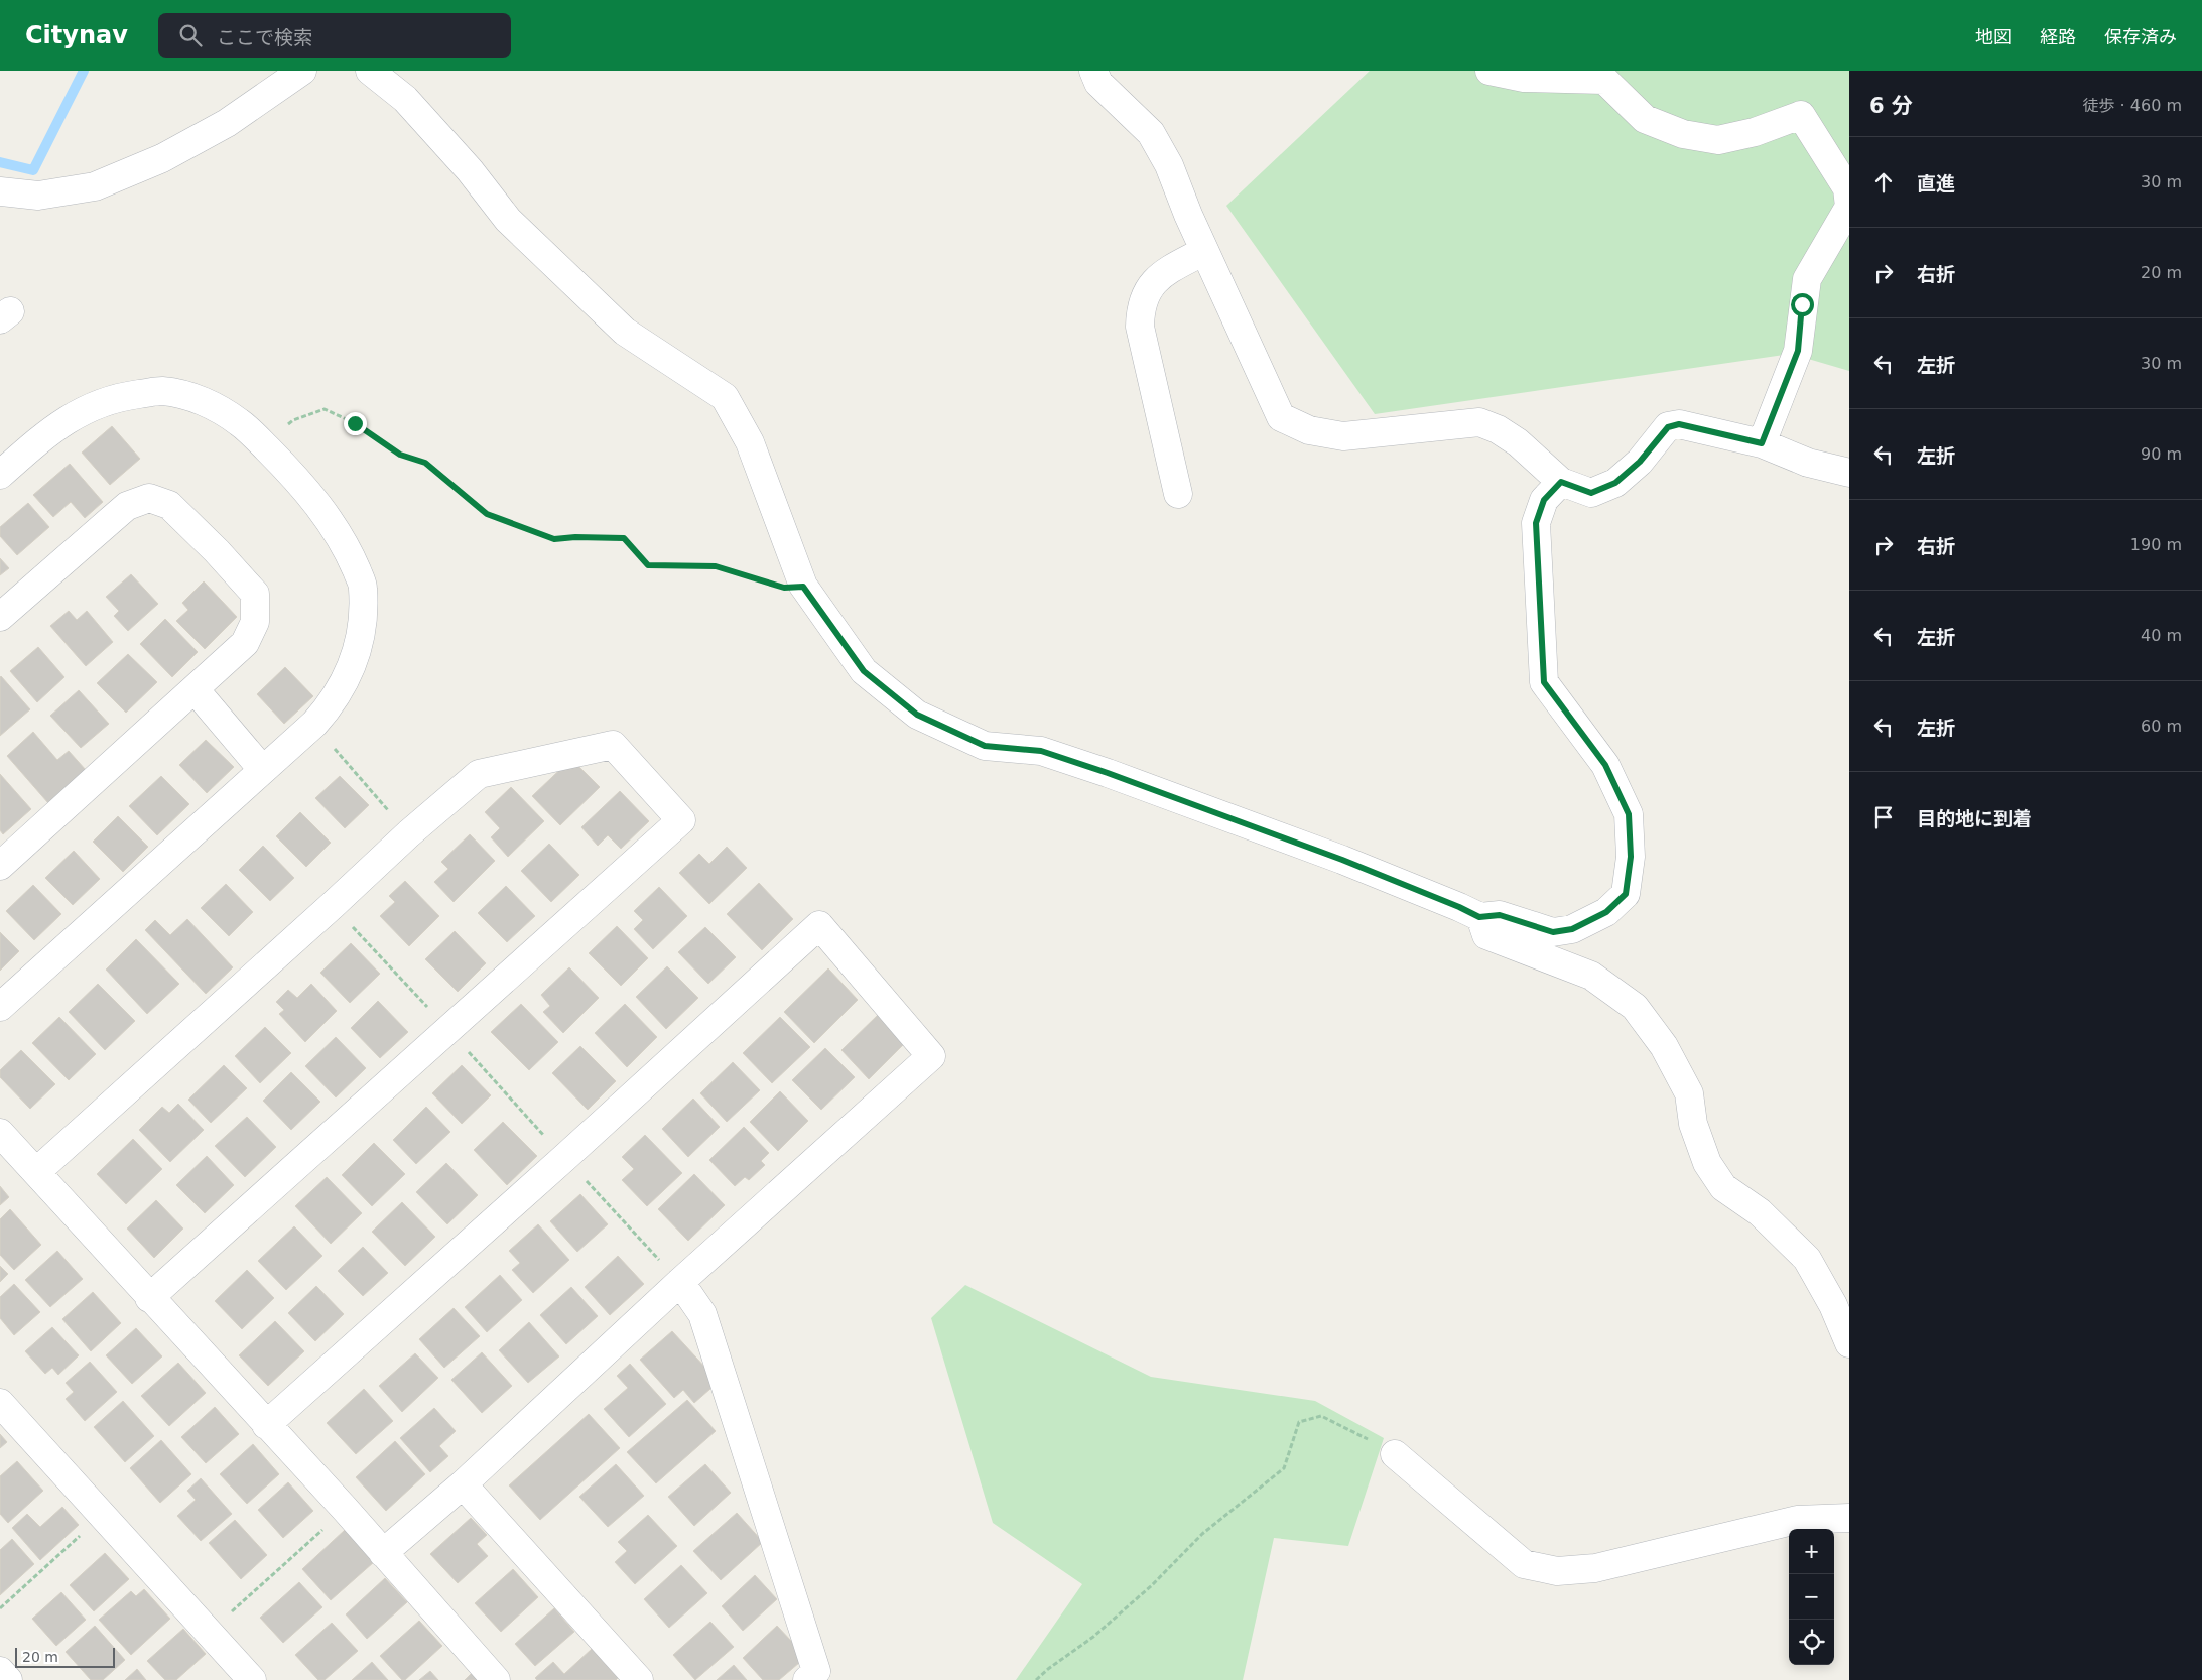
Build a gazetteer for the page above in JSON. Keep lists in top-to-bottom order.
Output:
{
  "scale_bar": "20 m",
  "page": {
    "header": "Citynav",
    "search": "ここで検索",
    "nav": ["地図", "経路", "保存済み"],
    "heading": ["6 分", "徒歩 · 460 m"],
    "list": [
      ["直進", "30 m"],
      ["右折", "20 m"],
      ["左折", "30 m"],
      ["左折", "90 m"],
      ["右折", "190 m"],
      ["左折", "40 m"],
      ["左折", "60 m"],
      "目的地に到着"
    ],
    "map_buttons": ["+", "−"],
    "scale": "20 m"
  }
}
